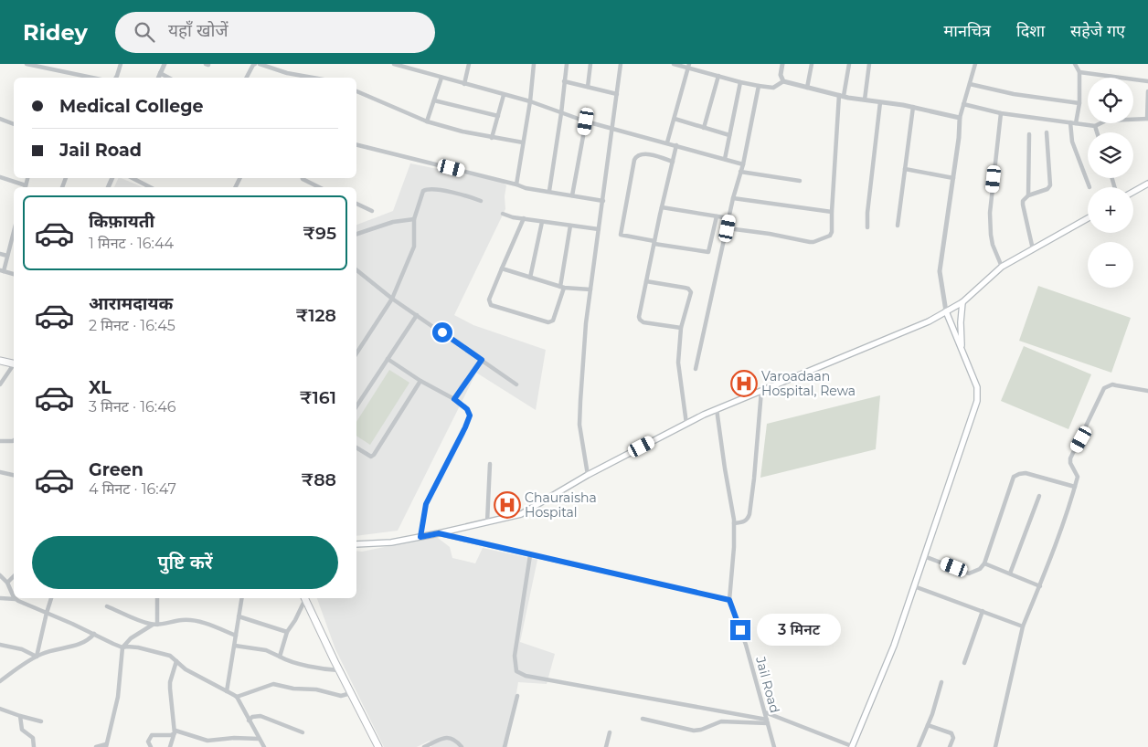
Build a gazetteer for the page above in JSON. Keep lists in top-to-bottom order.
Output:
{
  "streets": {
    "street": ["Jail Road"]
  },
  "places": {
    "hospital": ["Varoadaan Hospital, Rewa", "Chauraisha Hospital"]
  },
  "page": {
    "header": "Ridey",
    "search": "यहाँ खोजें",
    "nav": ["मानचित्र", "दिशा", "सहेजे गए"],
    "map_buttons": ["+", "−"],
    "banner": ["Medical College", "Jail Road"],
    "list": [
      {
        "name": "किफ़ायती",
        "note": "1 मिनट · 16:44",
        "value": "₹95"
      },
      {
        "name": "आरामदायक",
        "note": "2 मिनट · 16:45",
        "value": "₹128"
      },
      {
        "name": "XL",
        "note": "3 मिनट · 16:46",
        "value": "₹161"
      },
      {
        "name": "Green",
        "note": "4 मिनट · 16:47",
        "value": "₹88"
      }
    ],
    "buttons": "पुष्टि करें",
    "bubble": "3 मिनट"
  }
}
